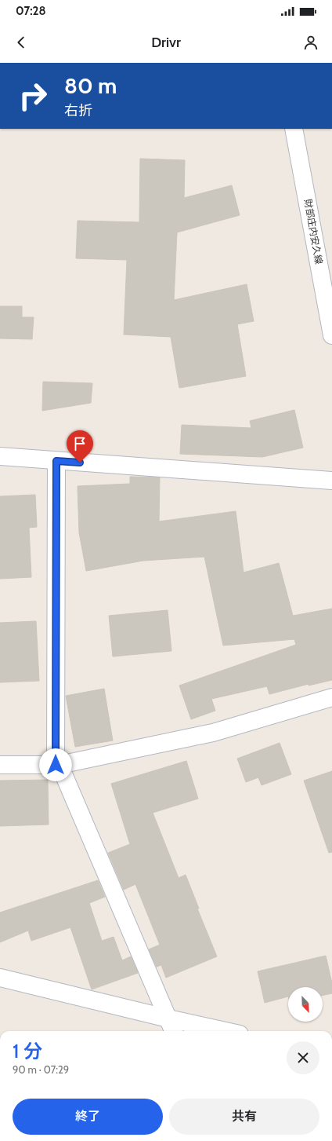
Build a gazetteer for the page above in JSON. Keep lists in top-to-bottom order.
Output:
{
  "streets": {
    "street": ["財部庄内安久線"]
  },
  "north": "bottom right",
  "page": {
    "status": "07:28",
    "header": "Drivr",
    "turn": ["80 m", "右折"],
    "heading": ["1 分", "90 m · 07:29"],
    "buttons": ["終了", "共有"]
  }
}
